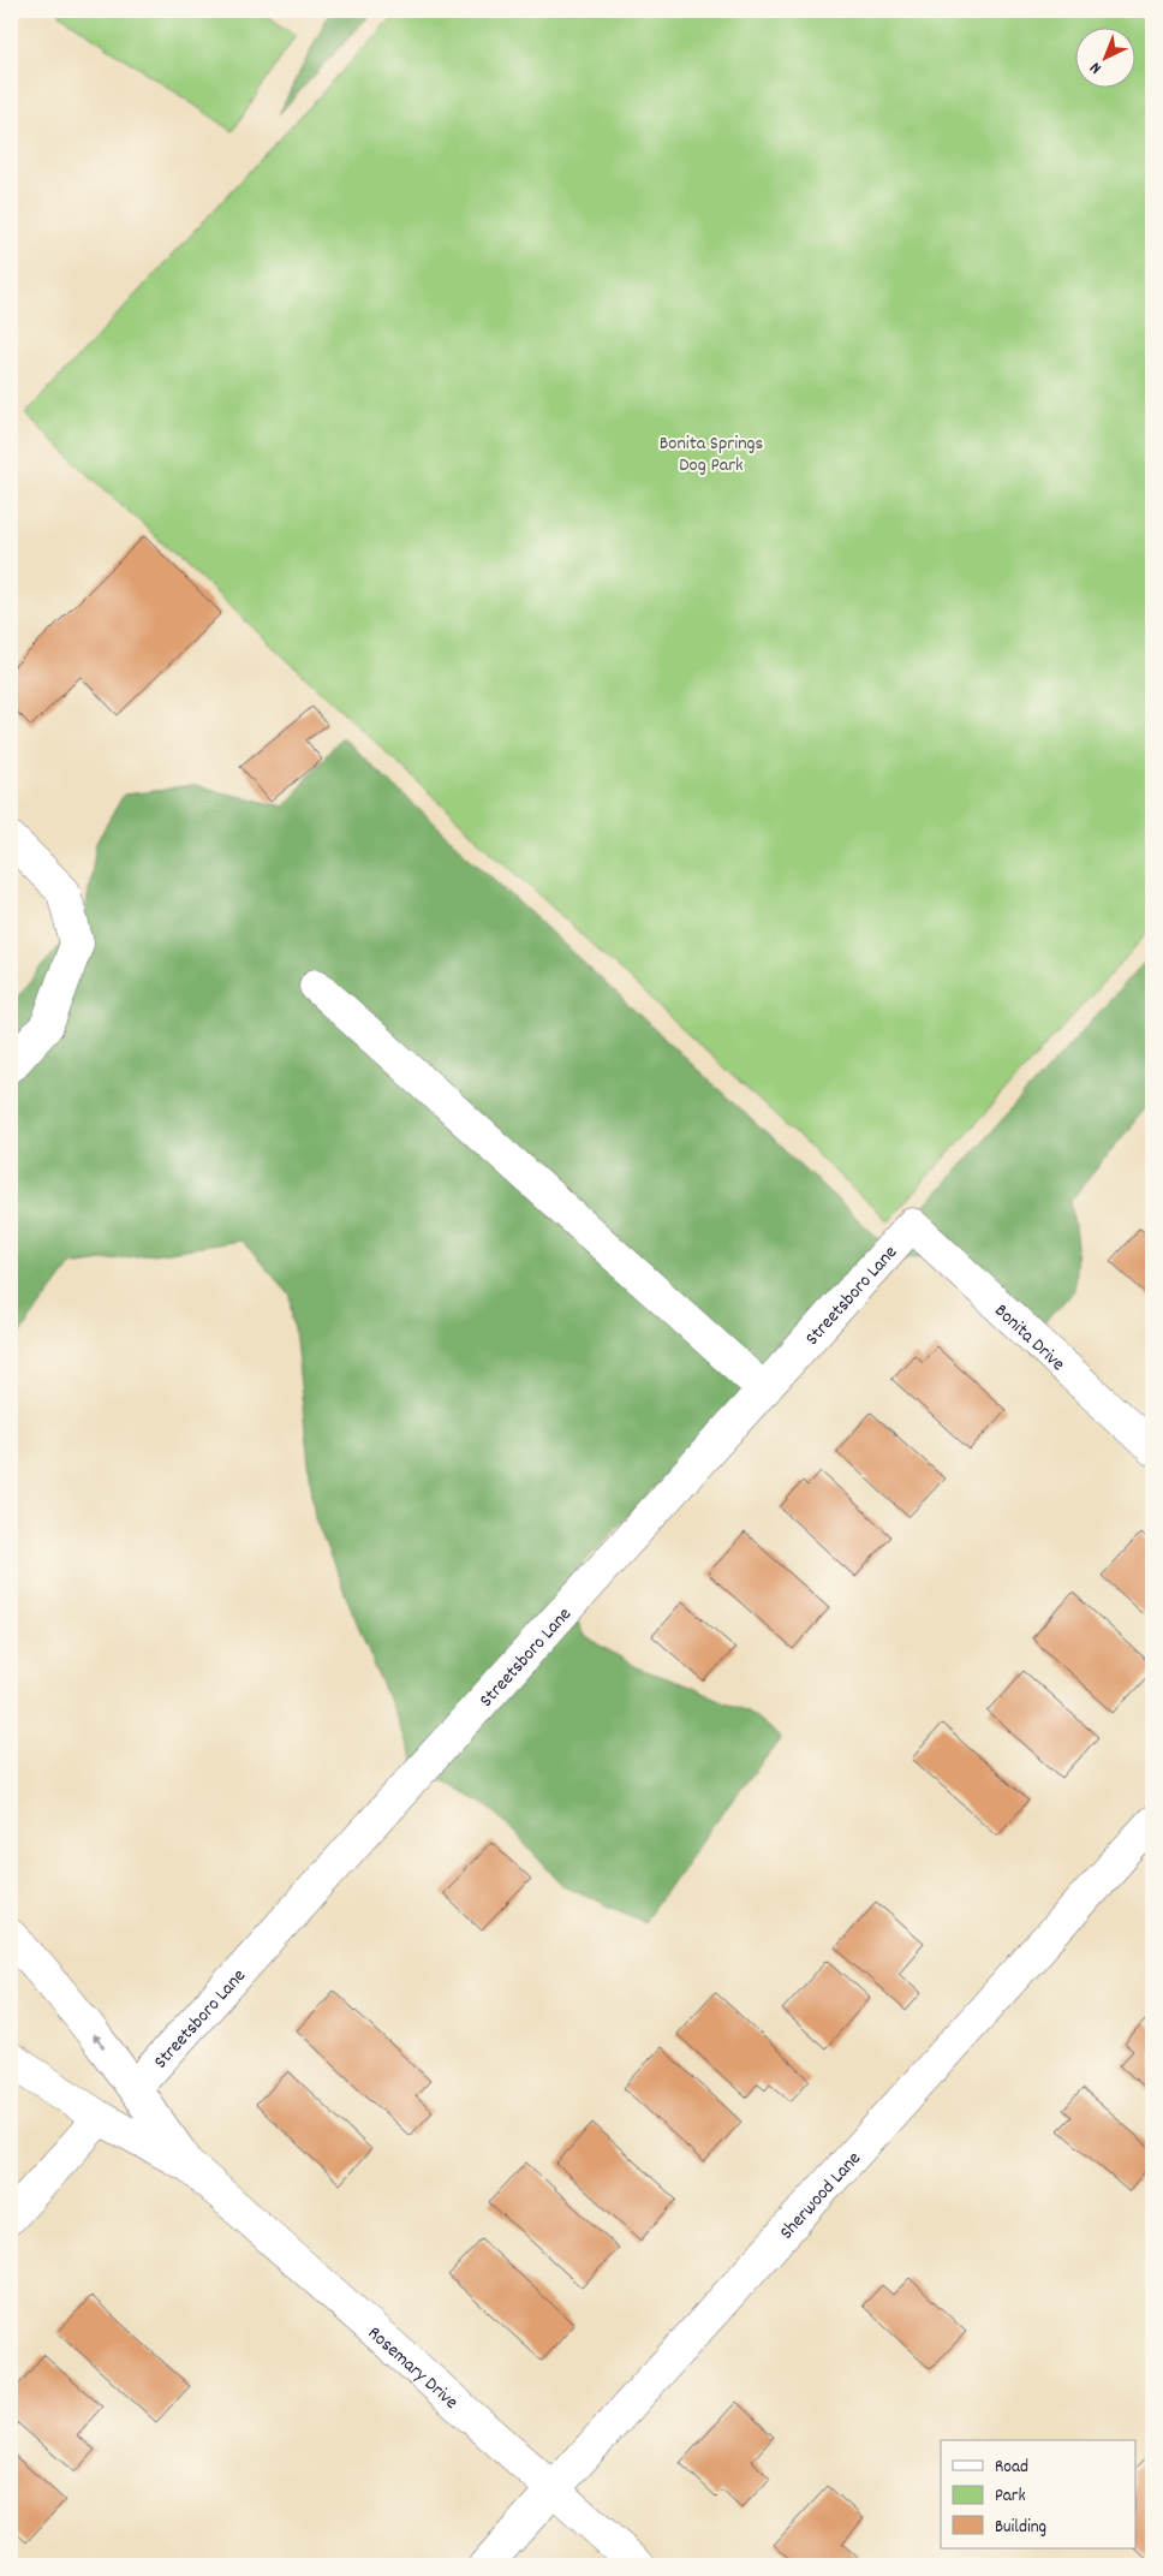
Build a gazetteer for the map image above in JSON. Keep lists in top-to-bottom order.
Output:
{
  "streets": {
    "street": [
      "Streetsboro Lane",
      "Bonita Drive",
      "Sherwood Lane",
      "Rosemary Drive"
    ]
  },
  "crossings": [
    ["Streetsboro Lane", "Bonita Drive"],
    ["Streetsboro Lane", "Rosemary Drive"],
    ["Sherwood Lane", "Rosemary Drive"]
  ],
  "parks": ["Bonita Springs Dog Park"],
  "legend": ["Road", "Park", "Building"],
  "north": "bottom left"
}
